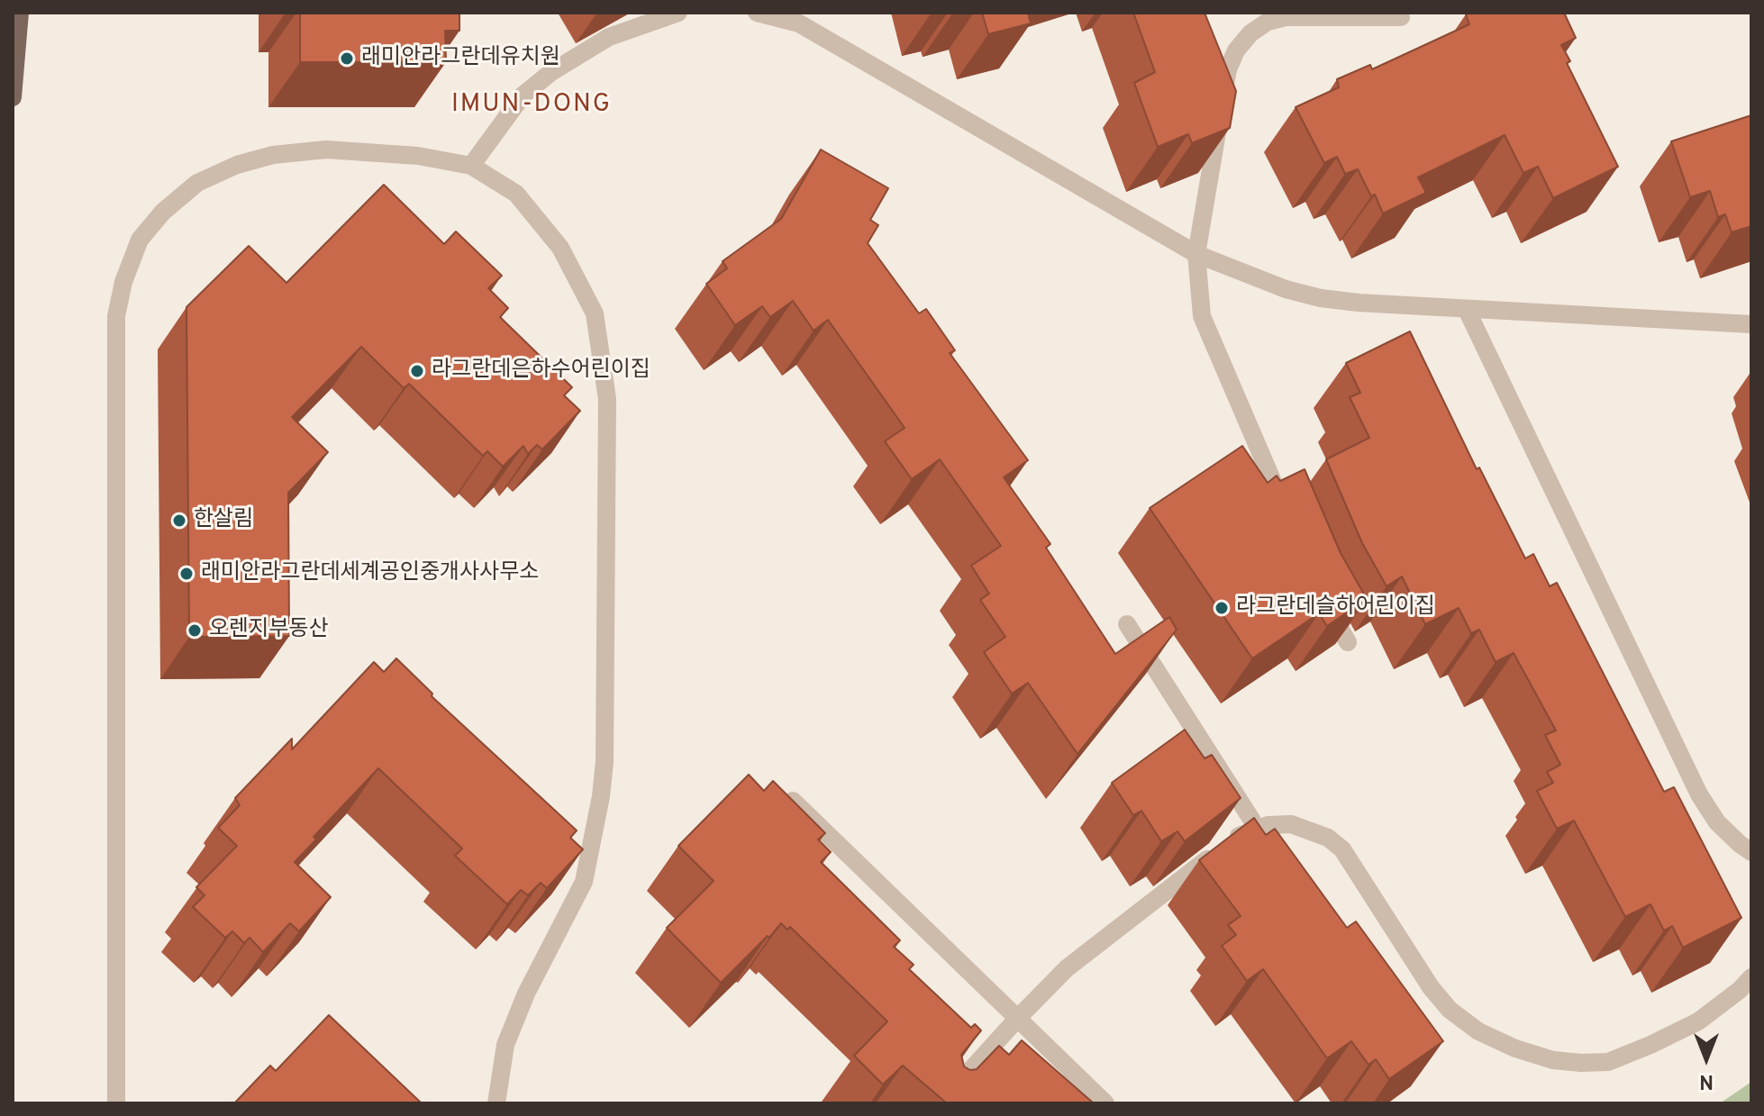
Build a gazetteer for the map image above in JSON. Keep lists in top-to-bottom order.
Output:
{
  "districts": ["IMUN-DONG"],
  "places": [
    "래미안라그란데유치원",
    "라그란데은하수어린이집",
    "한살림",
    "래미안라그란데세계공인중개사사무소",
    "라그란데슬하어린이집",
    "오렌지부동산"
  ],
  "north": "bottom"
}
